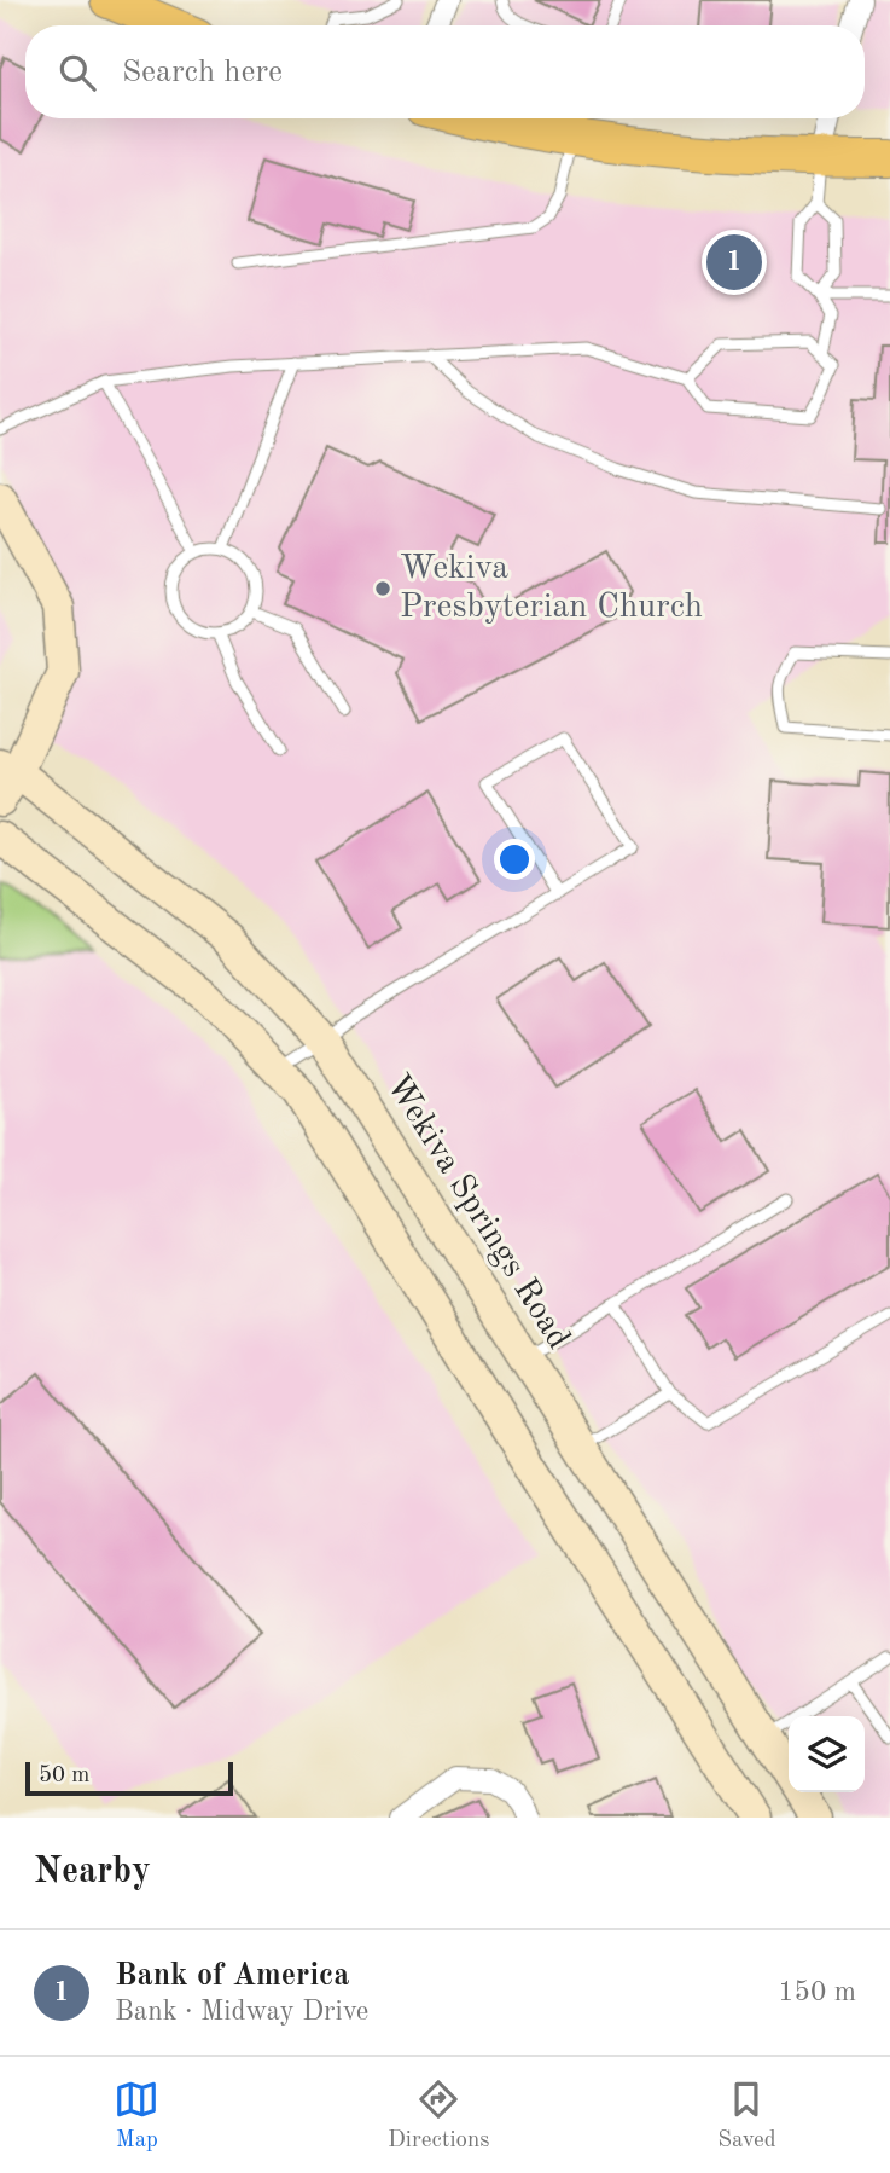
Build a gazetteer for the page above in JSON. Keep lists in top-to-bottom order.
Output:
{
  "streets": {
    "main road": ["Wekiva Springs Road"]
  },
  "places": ["Wekiva Presbyterian Church"],
  "scale_bar": "50 m",
  "page": {
    "search": "Search here",
    "pins": "1",
    "scale": "50 m",
    "heading": "Nearby",
    "list": [
      {
        "mark": "1",
        "name": "Bank of America",
        "note": "Bank · Midway Drive",
        "value": "150 m"
      }
    ],
    "nav": ["Map", "Directions", "Saved"]
  }
}
